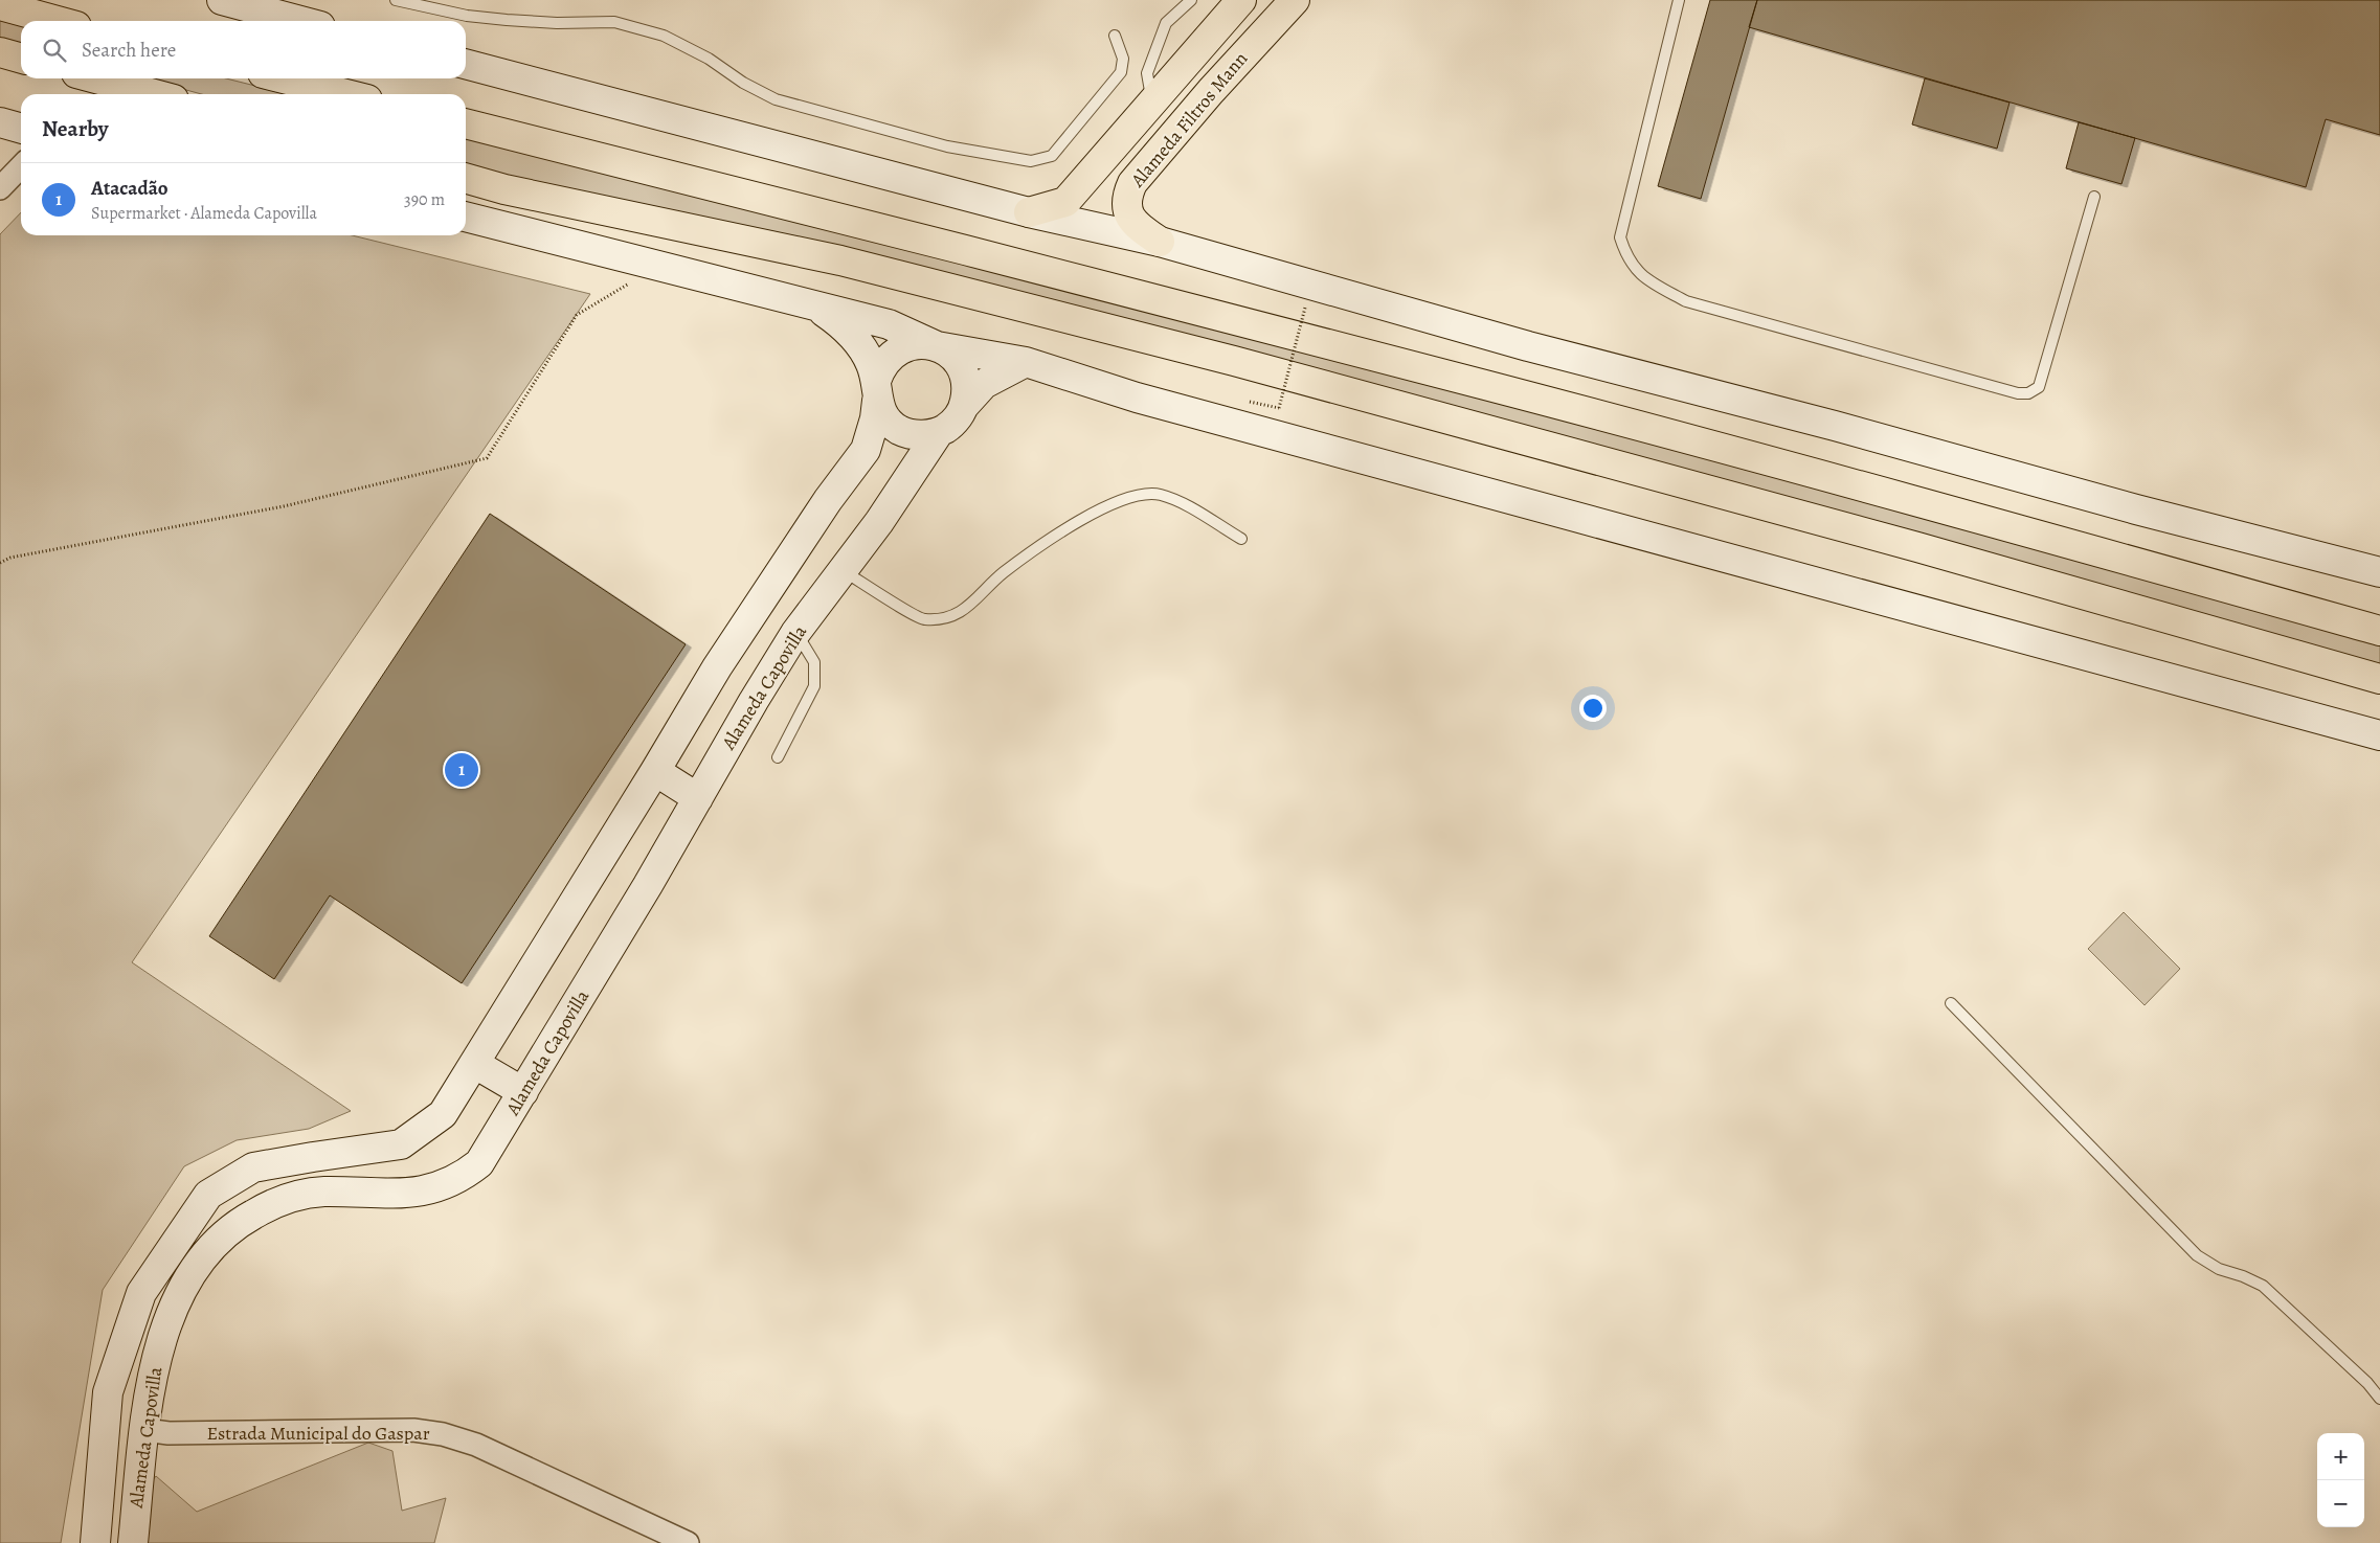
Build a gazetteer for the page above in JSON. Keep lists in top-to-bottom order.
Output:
{
  "streets": {
    "main road": ["Alameda Filtros Mann", "Alameda Capovilla"],
    "street": ["Estrada Municipal do Gaspar"]
  },
  "crossings": [
    ["Alameda Capovilla", "Estrada Municipal do Gaspar"]
  ],
  "page": {
    "search": "Search here",
    "heading": "Nearby",
    "list": [
      {
        "mark": "1",
        "name": "Atacadão",
        "note": "Supermarket · Alameda Capovilla",
        "value": "390 m"
      }
    ],
    "pins": "1",
    "map_buttons": ["+", "−"]
  }
}
